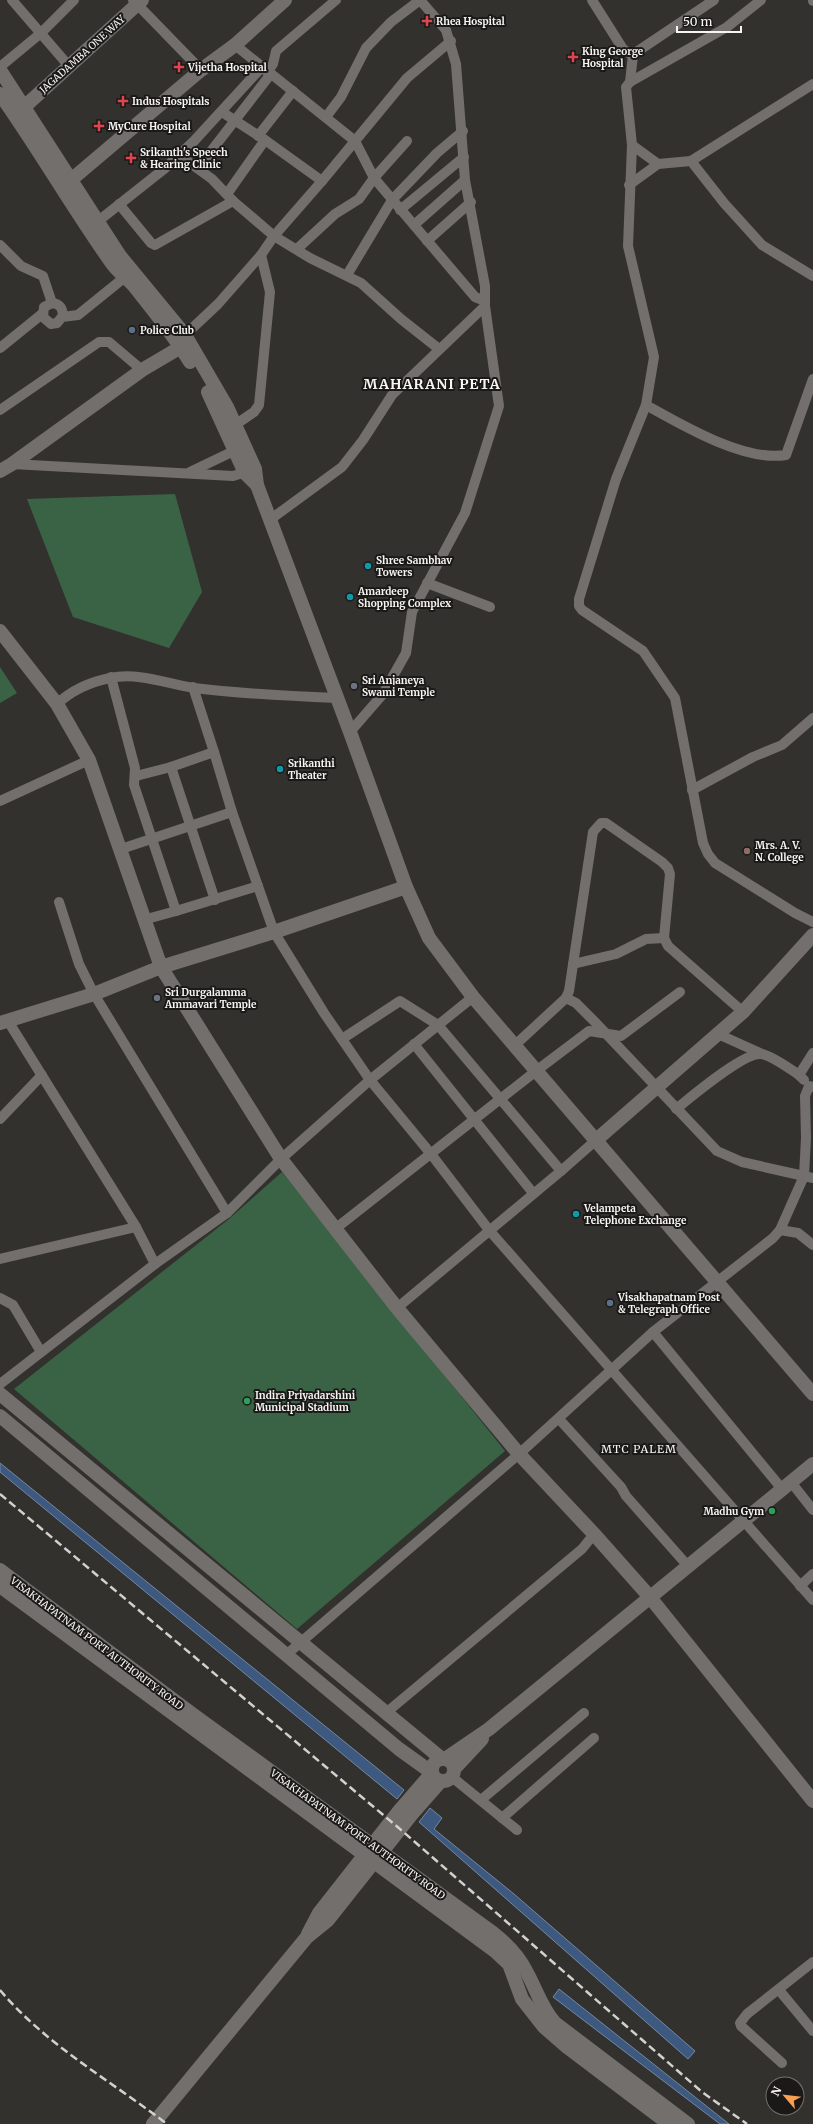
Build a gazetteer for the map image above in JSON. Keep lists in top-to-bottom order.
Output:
{
  "streets": {
    "main road": ["JAGADAMBA ONE WAY", "VISAKHAPATNAM PORT AUTHORITY ROAD"]
  },
  "districts": ["MAHARANI PETA", "MTC PALEM"],
  "places": {
    "health": [
      "Rhea Hospital",
      "King George Hospital",
      "Vijetha Hospital",
      "Indus Hospitals",
      "MyCure Hospital",
      "Srikanth's Speech & Hearing Clinic"
    ],
    "other": [
      "Police Club",
      "Shree Sambhav Towers",
      "Amardeep Shopping Complex",
      "Sri Anjaneya Swami Temple",
      "Srikanthi Theater",
      "Mrs. A. V. N. College",
      "Sri Durgalamma Ammavari Temple",
      "Velampeta Telephone Exchange",
      "Visakhapatnam Post & Telegraph Office",
      "Indira Priyadarshini Municipal Stadium",
      "Madhu Gym"
    ]
  },
  "scale_bar": "50 m",
  "north": "top left"
}
